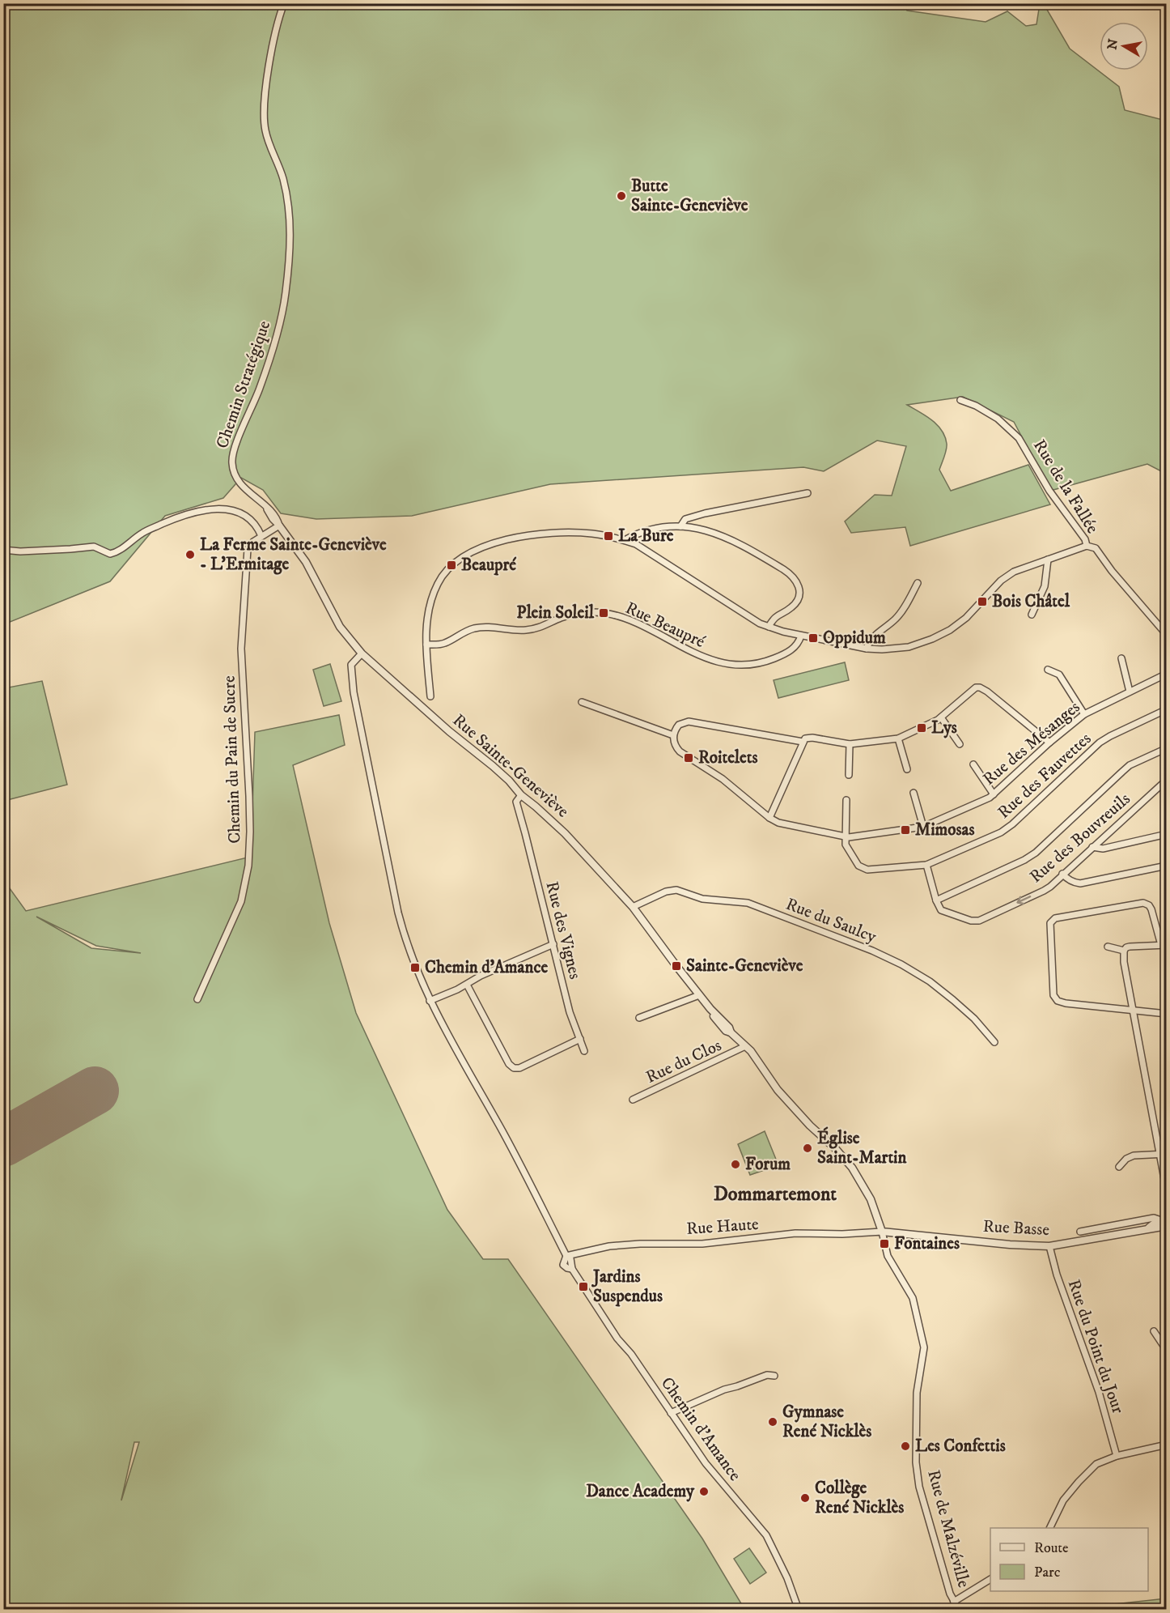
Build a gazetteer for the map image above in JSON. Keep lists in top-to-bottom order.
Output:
{
  "streets": {
    "street": [
      "Chemin Stratégique",
      "Rue de la Fallée",
      "Rue Beaupré",
      "Rue des Mésanges",
      "Chemin du Pain de Sucre",
      "Rue Sainte-Geneviève",
      "Rue des Fauvettes",
      "Rue des Bouvreuils",
      "Rue du Saulcy",
      "Rue des Vignes",
      "Rue du Clos",
      "Rue Haute",
      "Rue Basse",
      "Rue du Point du Jour",
      "Chemin d'Amance",
      "Rue de Malzéville"
    ]
  },
  "crossings": [
    ["Chemin Stratégique", "Chemin du Pain de Sucre"],
    ["Chemin Stratégique", "Rue Sainte-Geneviève"],
    ["Rue des Mésanges", "Rue des Fauvettes"],
    ["Chemin du Pain de Sucre", "Rue Sainte-Geneviève"],
    ["Rue Sainte-Geneviève", "Rue du Saulcy"],
    ["Rue Sainte-Geneviève", "Rue des Vignes"],
    ["Rue Sainte-Geneviève", "Rue du Clos"],
    ["Rue Sainte-Geneviève", "Rue Haute"],
    ["Rue Sainte-Geneviève", "Rue Basse"],
    ["Rue Sainte-Geneviève", "Chemin d'Amance"],
    ["Rue Sainte-Geneviève", "Rue de Malzéville"],
    ["Rue Haute", "Rue Basse"],
    ["Rue Haute", "Chemin d'Amance"],
    ["Rue Haute", "Rue de Malzéville"],
    ["Rue Basse", "Rue du Point du Jour"],
    ["Rue Basse", "Rue de Malzéville"]
  ],
  "districts": ["Dommartemont"],
  "places": {
    "other": [
      "Butte Sainte-Geneviève",
      "La Ferme Sainte-Geneviève - L'Ermitage",
      "Église Saint-Martin",
      "Forum",
      "Gymnase René Nicklès",
      "Les Confettis",
      "Dance Academy",
      "Collège René Nicklès"
    ],
    "transit": [
      "La Bure",
      "Beaupré",
      "Bois Châtel",
      "Plein Soleil",
      "Oppidum",
      "Lys",
      "Roitelets",
      "Mimosas",
      "Sainte-Geneviève",
      "Chemin d'Amance",
      "Fontaines",
      "Jardins Suspendus"
    ]
  },
  "legend": ["Route", "Parc"],
  "north": "left"
}
